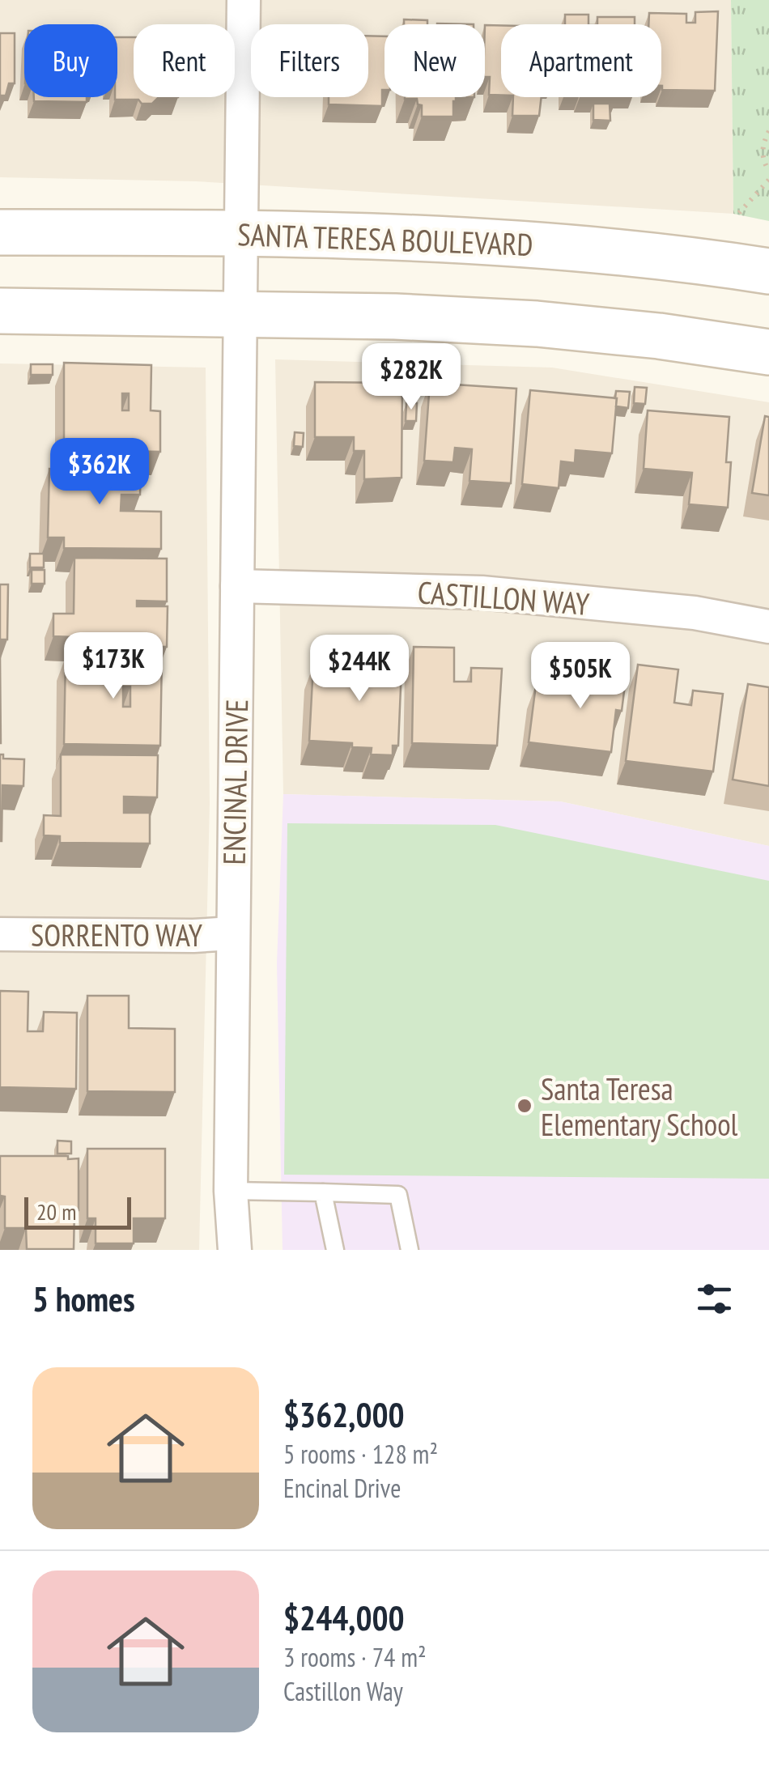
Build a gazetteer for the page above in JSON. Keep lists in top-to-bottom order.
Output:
{
  "streets": {
    "main road": ["SANTA TERESA BOULEVARD"],
    "street": ["CASTILLON WAY", "ENCINAL DRIVE", "SORRENTO WAY"]
  },
  "crossings": [
    ["SANTA TERESA BOULEVARD", "ENCINAL DRIVE"],
    ["CASTILLON WAY", "ENCINAL DRIVE"],
    ["ENCINAL DRIVE", "SORRENTO WAY"]
  ],
  "places": ["Santa Teresa Elementary School"],
  "scale_bar": "20 m",
  "page": {
    "chip": [
      "Buy",
      "Rent",
      "Filters",
      "New",
      "Apartment"
    ],
    "price": [
      "$282K",
      "$362K",
      "$173K",
      "$244K",
      "$505K"
    ],
    "scale": "20 m",
    "heading": "5 homes",
    "list": [
      {
        "name": "$362,000",
        "note": "5 rooms · 128 m² · Encinal Drive"
      },
      {
        "name": "$244,000",
        "note": "3 rooms · 74 m² · Castillon Way"
      }
    ]
  }
}
